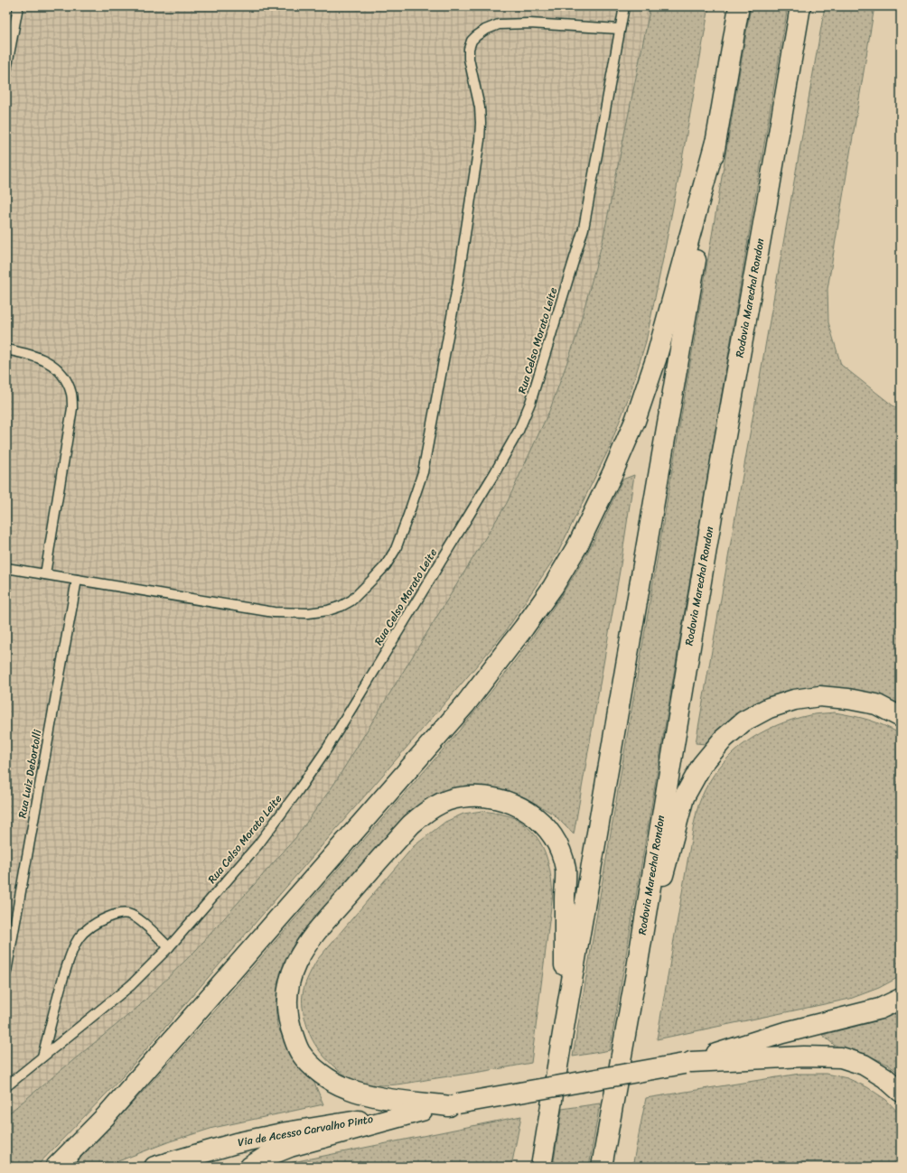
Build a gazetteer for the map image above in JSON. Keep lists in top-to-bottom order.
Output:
{
  "streets": {
    "main road": ["Rodovia Marechal Rondon", "Via de Acesso Carvalho Pinto"],
    "lane": ["Rua Celso Morato Leite", "Rua Luiz Debortolli"]
  }
}
